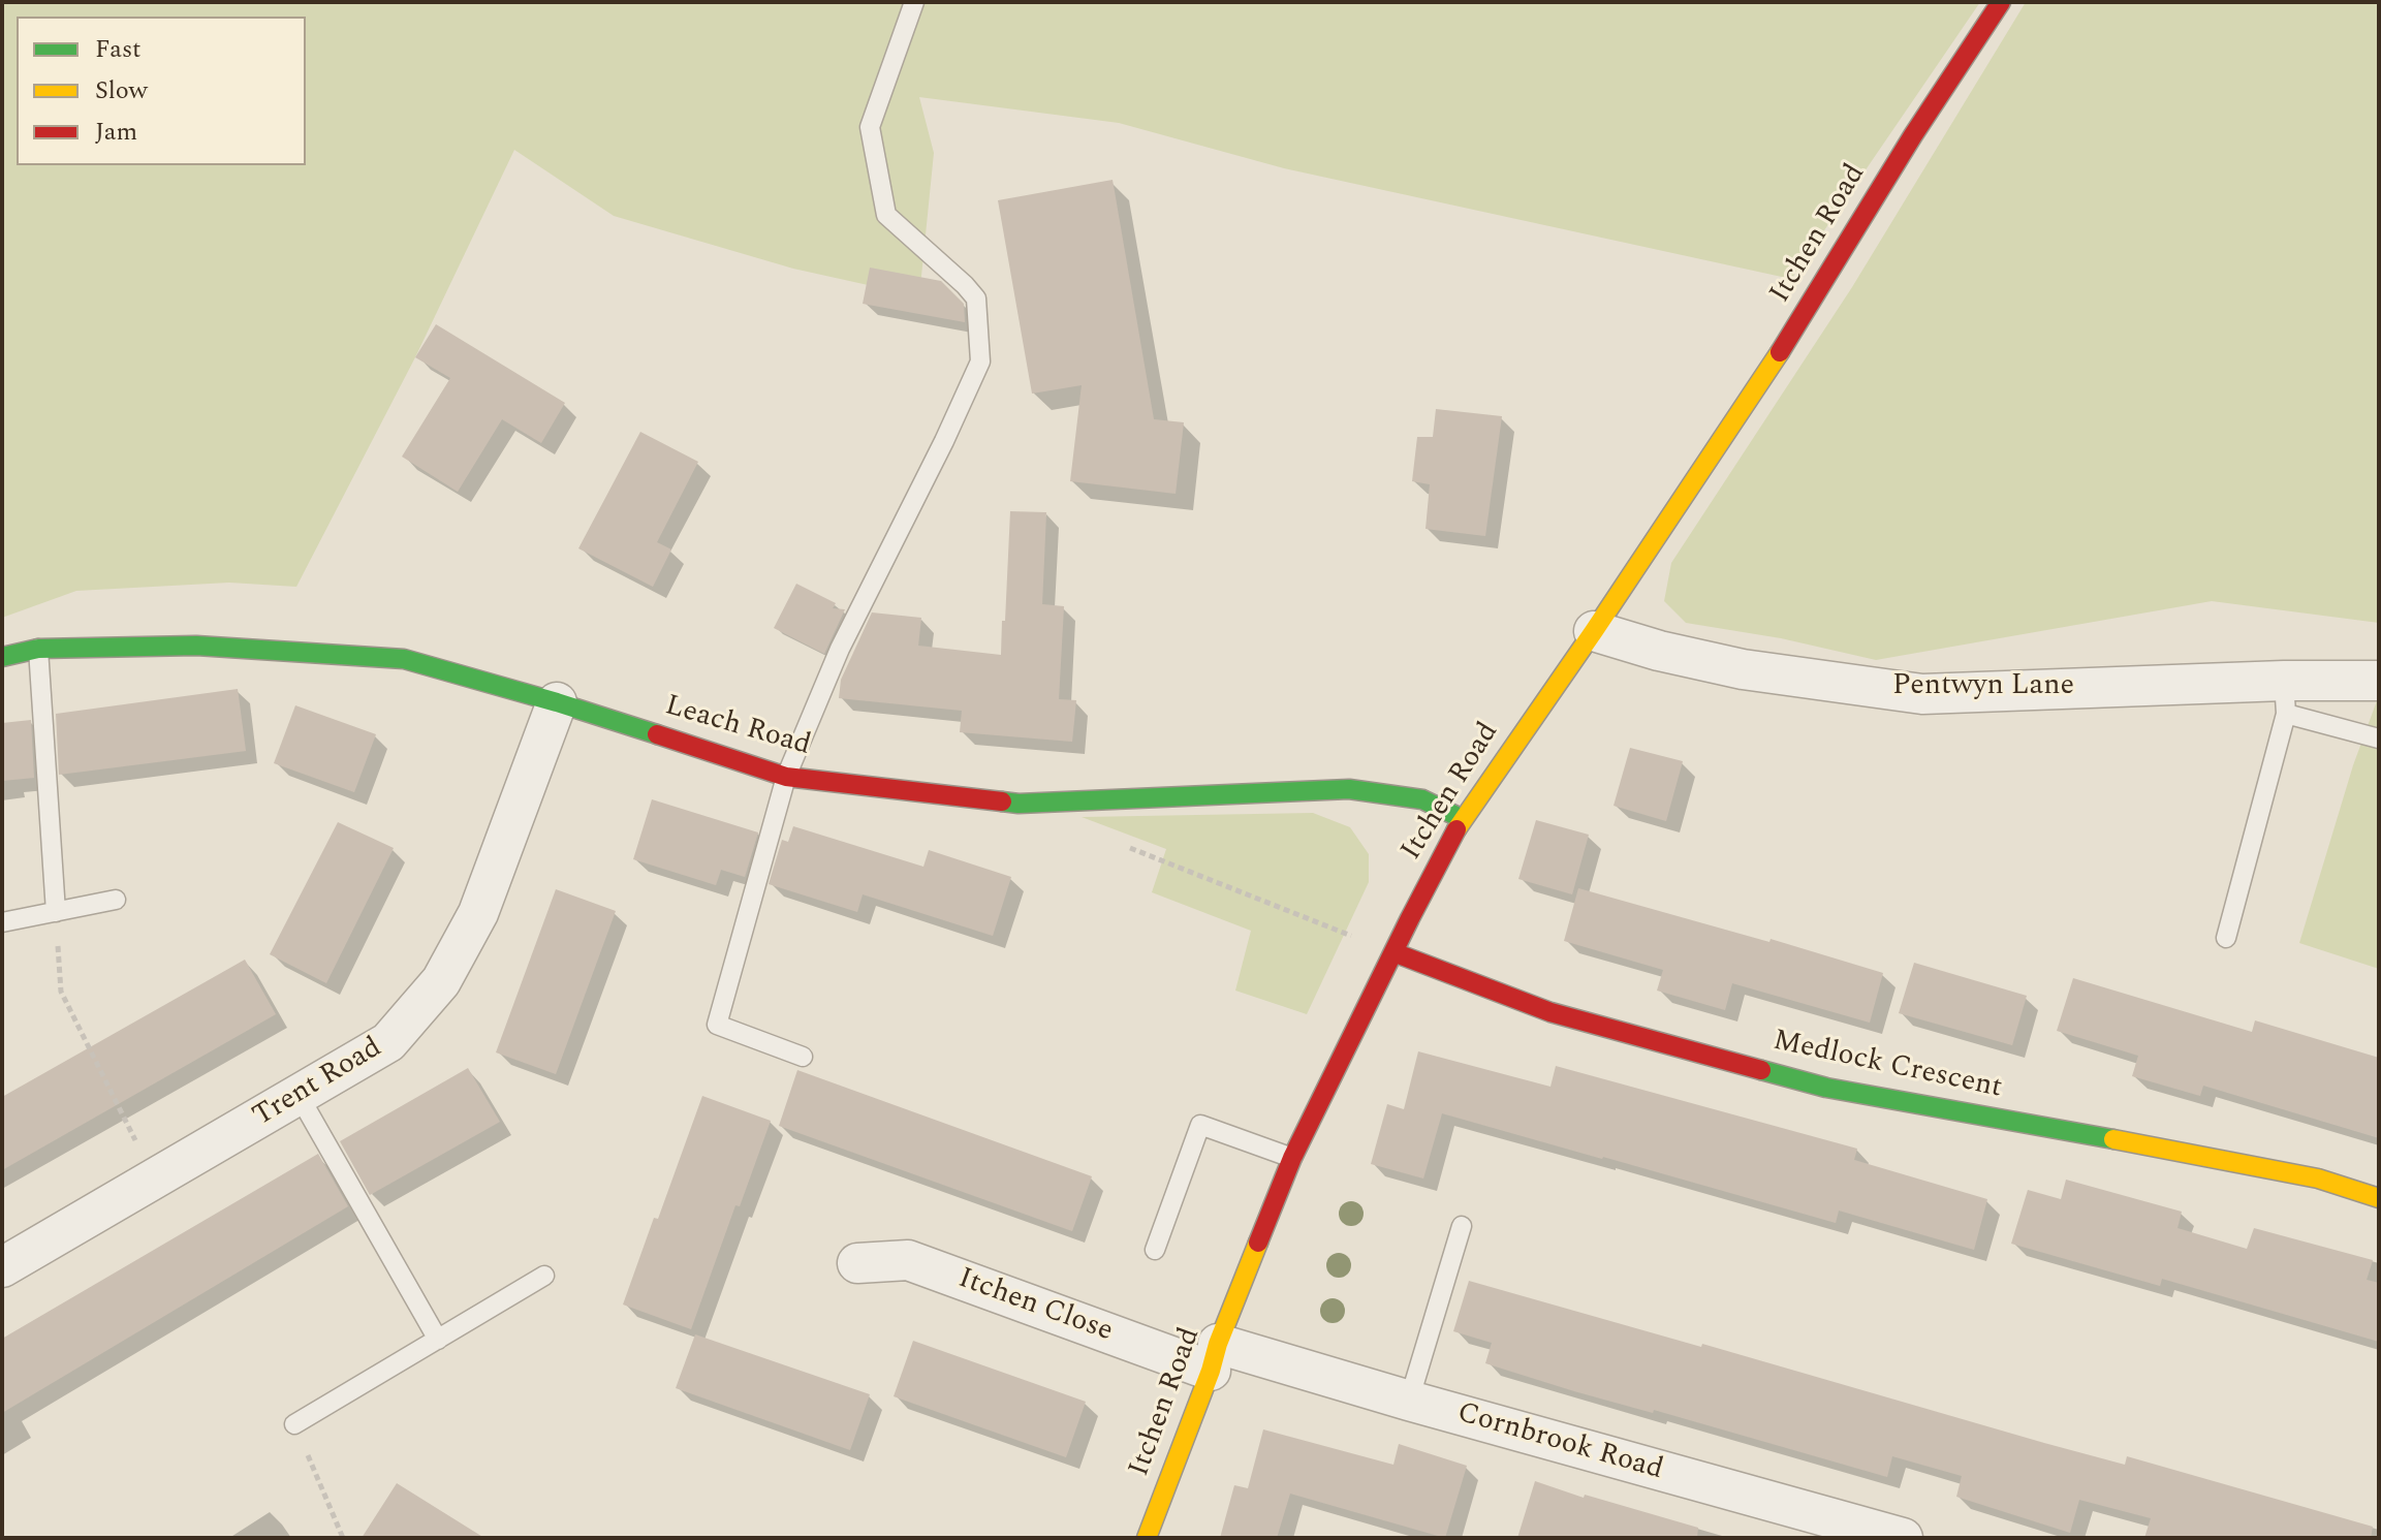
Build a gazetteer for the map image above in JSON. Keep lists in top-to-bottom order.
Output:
{
  "streets": {
    "street": [
      "Itchen Road",
      "Pentwyn Lane",
      "Leach Road",
      "Medlock Crescent",
      "Trent Road",
      "Itchen Close",
      "Cornbrook Road"
    ]
  },
  "crossings": [
    ["Itchen Road", "Pentwyn Lane"],
    ["Itchen Road", "Leach Road"],
    ["Itchen Road", "Medlock Crescent"],
    ["Itchen Road", "Itchen Close"],
    ["Itchen Road", "Cornbrook Road"],
    ["Leach Road", "Trent Road"],
    ["Itchen Close", "Cornbrook Road"]
  ],
  "legend": ["Fast", "Slow", "Jam"]
}
